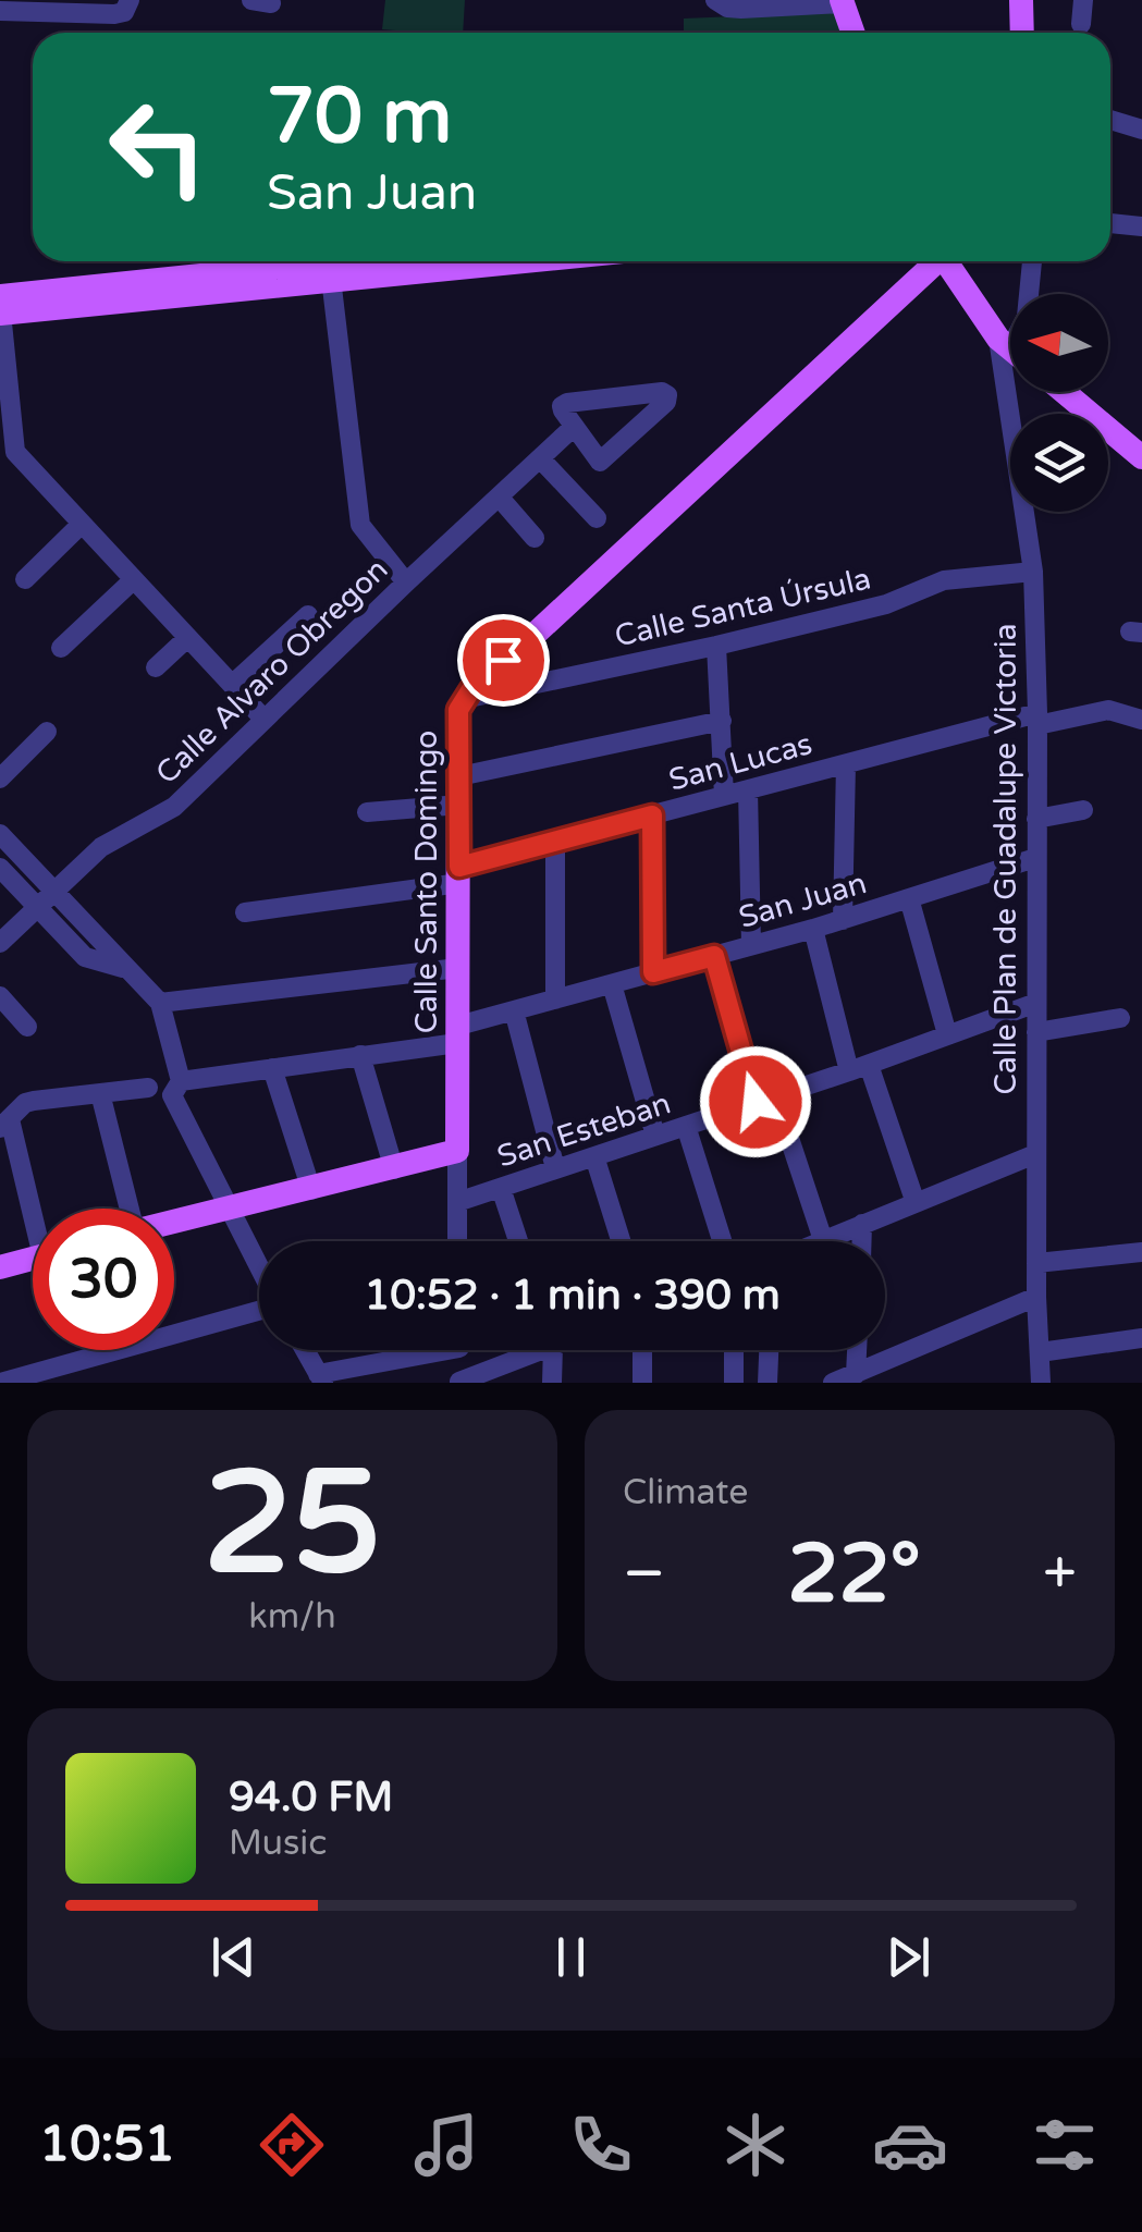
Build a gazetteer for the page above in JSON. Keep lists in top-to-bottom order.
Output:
{
  "streets": {
    "main road": ["Calle Santo Domingo"],
    "street": [
      "Calle Santa Úrsula",
      "Calle Alvaro Obregon",
      "San Lucas",
      "Calle Plan de Guadalupe Victoria",
      "San Juan",
      "San Esteban"
    ]
  },
  "crossings": [
    ["Calle Santa Úrsula", "Calle Plan de Guadalupe Victoria"],
    ["Calle Santa Úrsula", "Calle Santo Domingo"],
    ["San Lucas", "Calle Plan de Guadalupe Victoria"],
    ["San Lucas", "Calle Santo Domingo"],
    ["Calle Plan de Guadalupe Victoria", "San Juan"],
    ["Calle Plan de Guadalupe Victoria", "San Esteban"],
    ["Calle Santo Domingo", "San Juan"],
    ["Calle Santo Domingo", "San Esteban"]
  ],
  "north": "left",
  "page": {
    "turn": ["70 m", "San Juan"],
    "limit": "30",
    "trip": "10:52 · 1 min · 390 m",
    "tile": [
      ["25", "km/h"],
      "Climate"
    ],
    "heat": ["−", "22°", "+"],
    "song": ["94.0 FM", "Music"],
    "tabs": "10:51"
  }
}
